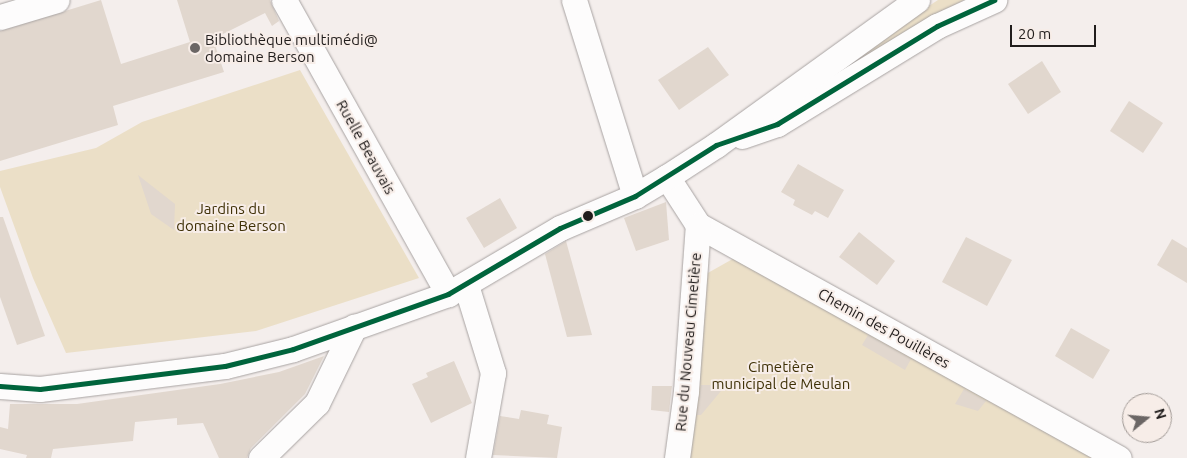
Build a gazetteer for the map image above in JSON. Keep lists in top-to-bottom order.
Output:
{
  "streets": {
    "street": ["Ruelle Beauvais", "Chemin des Pouillères", "Rue du Nouveau Cimetière"]
  },
  "crossings": [
    ["Chemin des Pouillères", "Rue du Nouveau Cimetière"]
  ],
  "parks": ["Jardins du domaine Berson", "Cimetière municipal de Meulan"],
  "places": ["Bibliothèque multimédi@ domaine Berson"],
  "scale_bar": "20 m",
  "north": "right"
}
